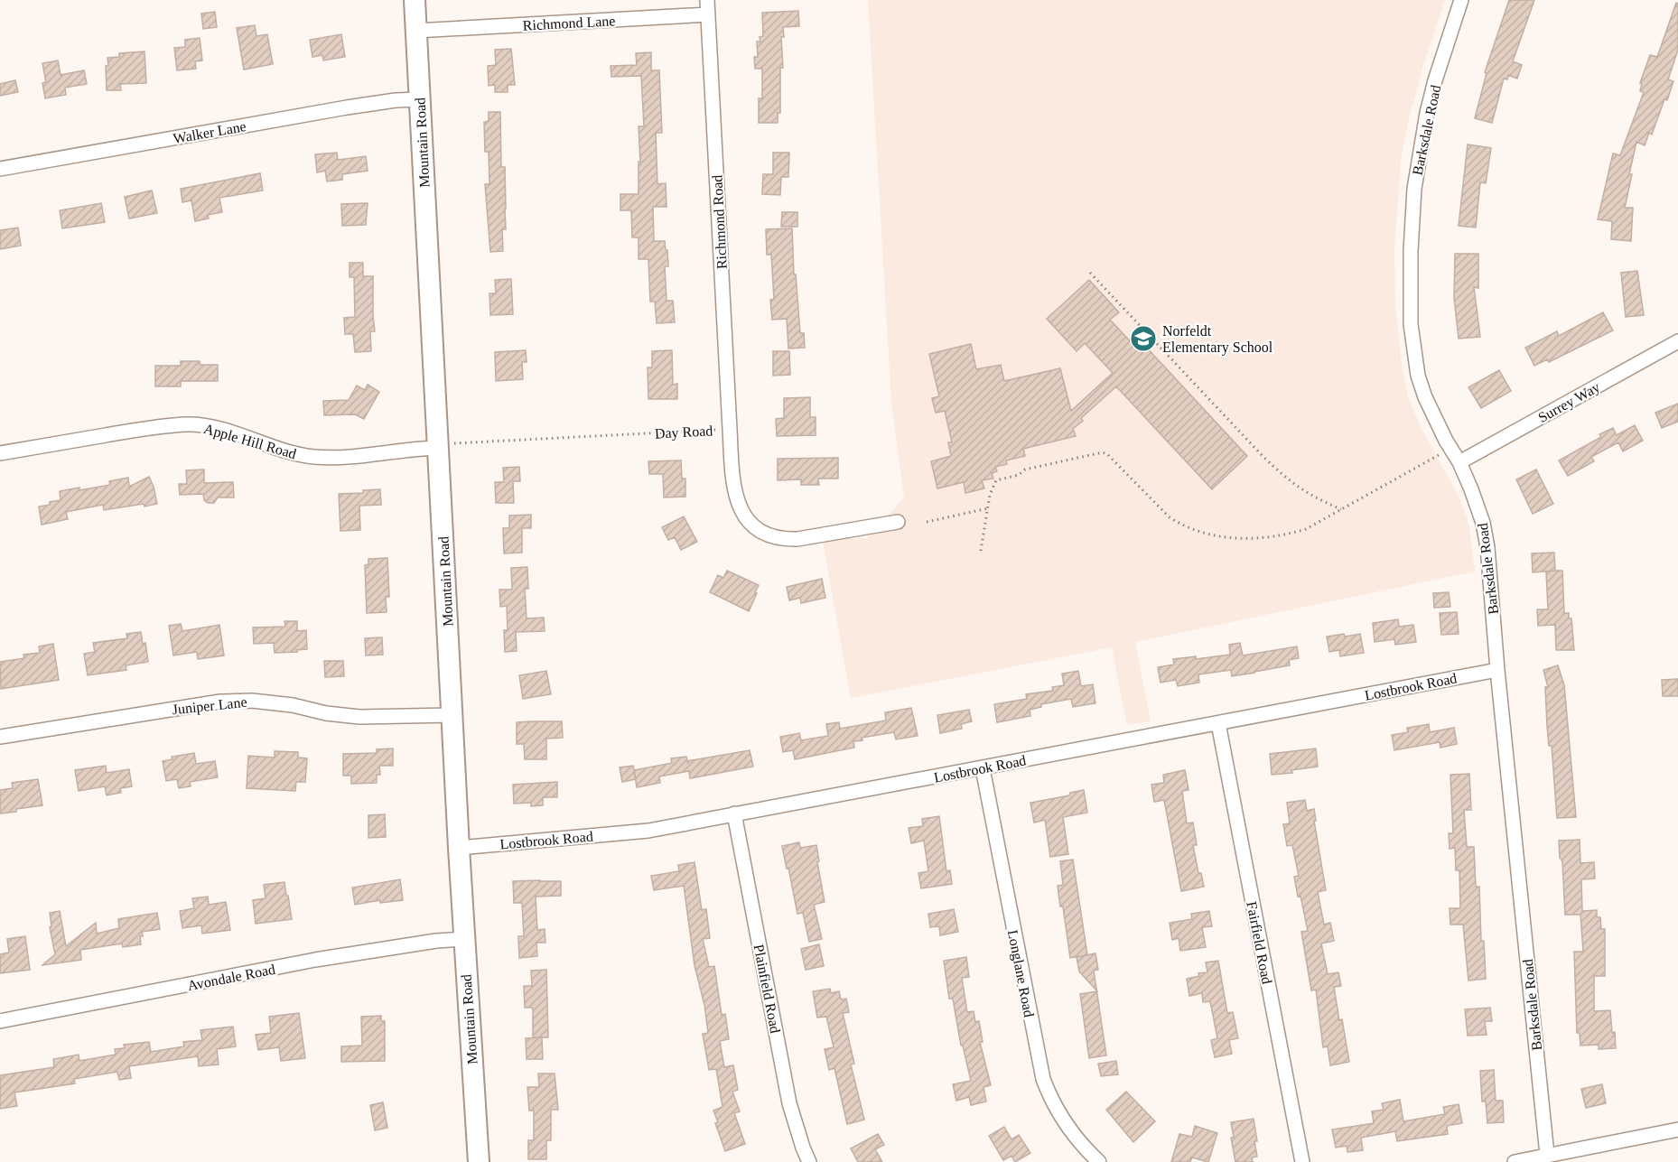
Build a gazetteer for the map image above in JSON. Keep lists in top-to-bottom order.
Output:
{
  "streets": {
    "main road": ["Mountain Road"],
    "street": [
      "Richmond Lane",
      "Barksdale Road",
      "Walker Lane",
      "Richmond Road",
      "Surrey Way",
      "Day Road",
      "Apple Hill Road",
      "Lostbrook Road",
      "Juniper Lane",
      "Fairfield Road",
      "Longlane Road",
      "Avondale Road",
      "Plainfield Road"
    ]
  },
  "crossings": [
    ["Richmond Lane", "Mountain Road"],
    ["Richmond Lane", "Richmond Road"],
    ["Barksdale Road", "Surrey Way"],
    ["Barksdale Road", "Lostbrook Road"],
    ["Walker Lane", "Mountain Road"],
    ["Mountain Road", "Day Road"],
    ["Mountain Road", "Apple Hill Road"],
    ["Mountain Road", "Lostbrook Road"],
    ["Mountain Road", "Juniper Lane"],
    ["Mountain Road", "Avondale Road"],
    ["Richmond Road", "Day Road"],
    ["Day Road", "Apple Hill Road"],
    ["Lostbrook Road", "Fairfield Road"],
    ["Lostbrook Road", "Longlane Road"],
    ["Lostbrook Road", "Plainfield Road"]
  ],
  "places": {
    "school or university": ["Norfeldt Elementary School"]
  }
}
